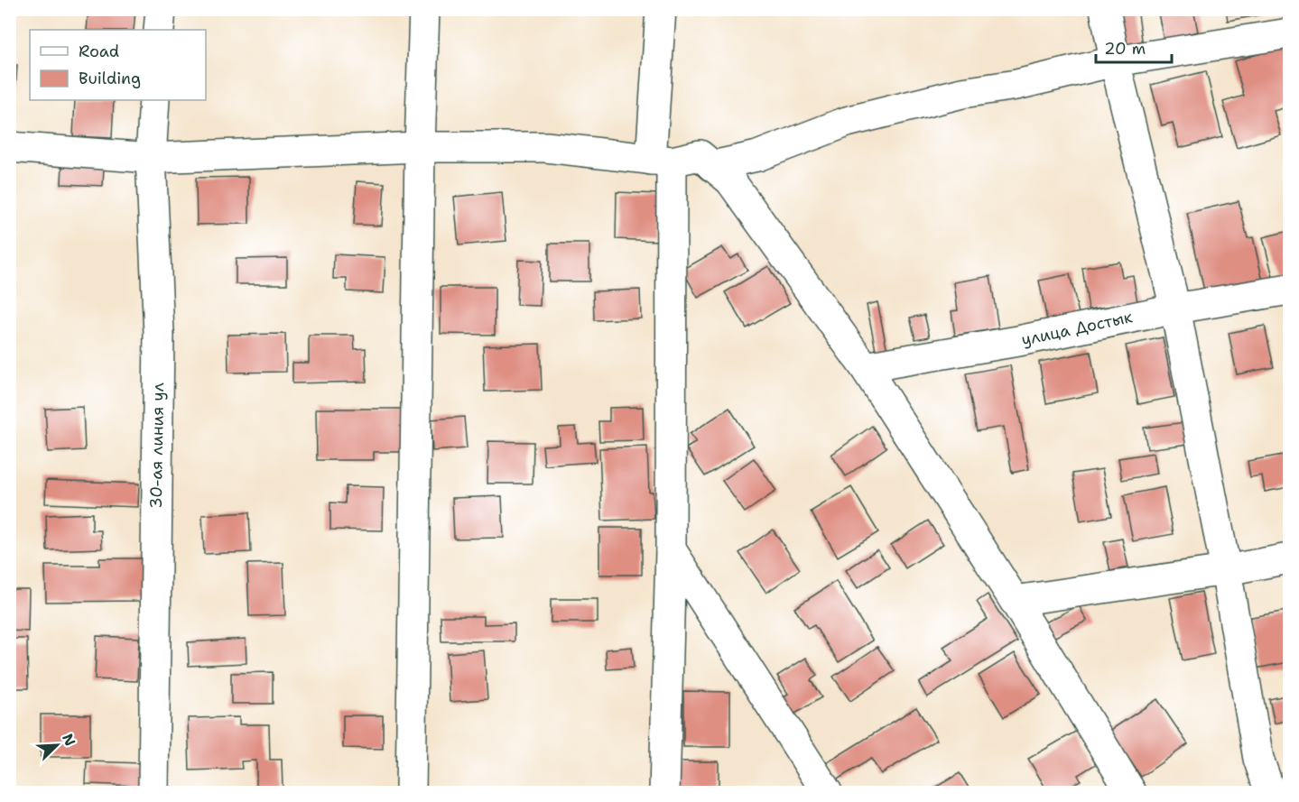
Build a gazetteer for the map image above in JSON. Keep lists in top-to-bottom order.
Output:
{
  "streets": {
    "street": ["улица Достык", "30-ая линия ул"]
  },
  "legend": ["Road", "Building"],
  "scale_bar": "20 m",
  "north": "top right"
}
